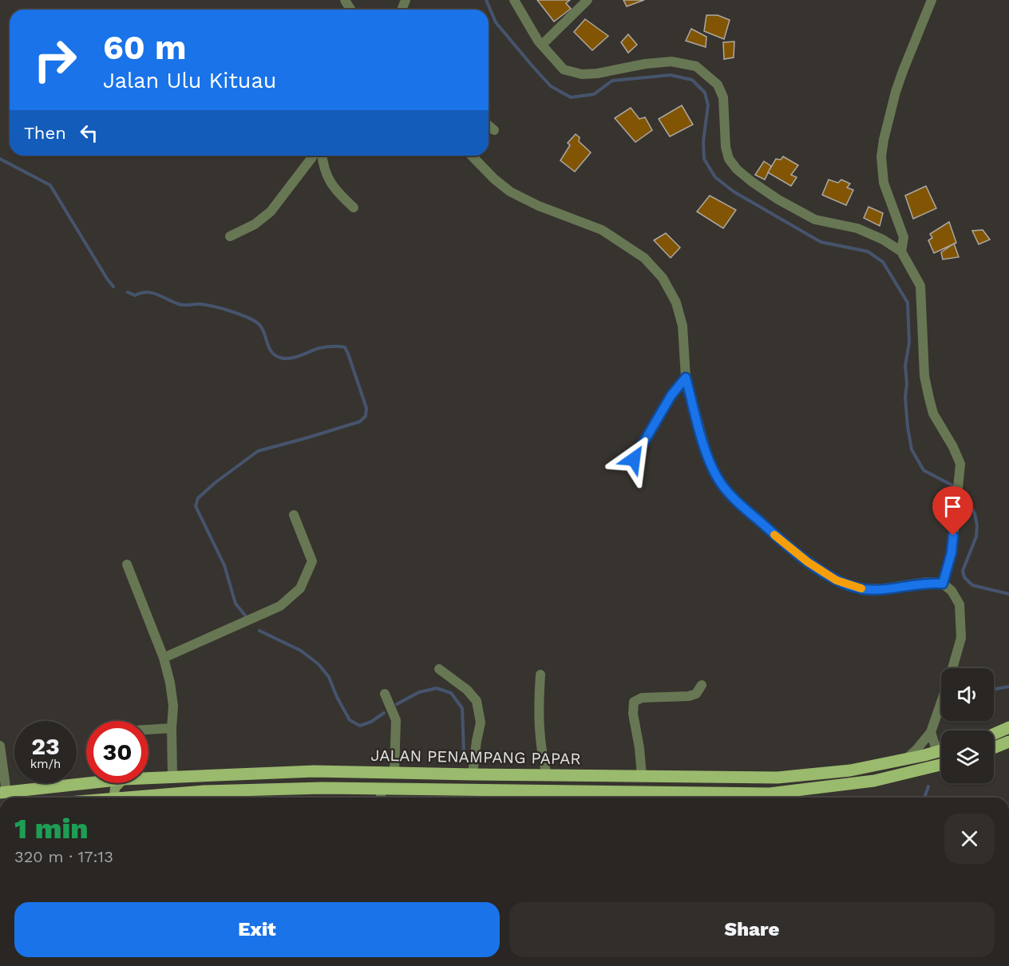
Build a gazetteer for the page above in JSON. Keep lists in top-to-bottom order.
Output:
{
  "streets": {
    "main road": ["JALAN PENAMPANG PAPAR"]
  },
  "page": {
    "turn": ["60 m", "Jalan Ulu Kituau"],
    "then": "Then",
    "speed": "23 km/h",
    "limit": "30",
    "heading": ["1 min", "320 m · 17:13"],
    "buttons": ["Exit", "Share"]
  }
}
